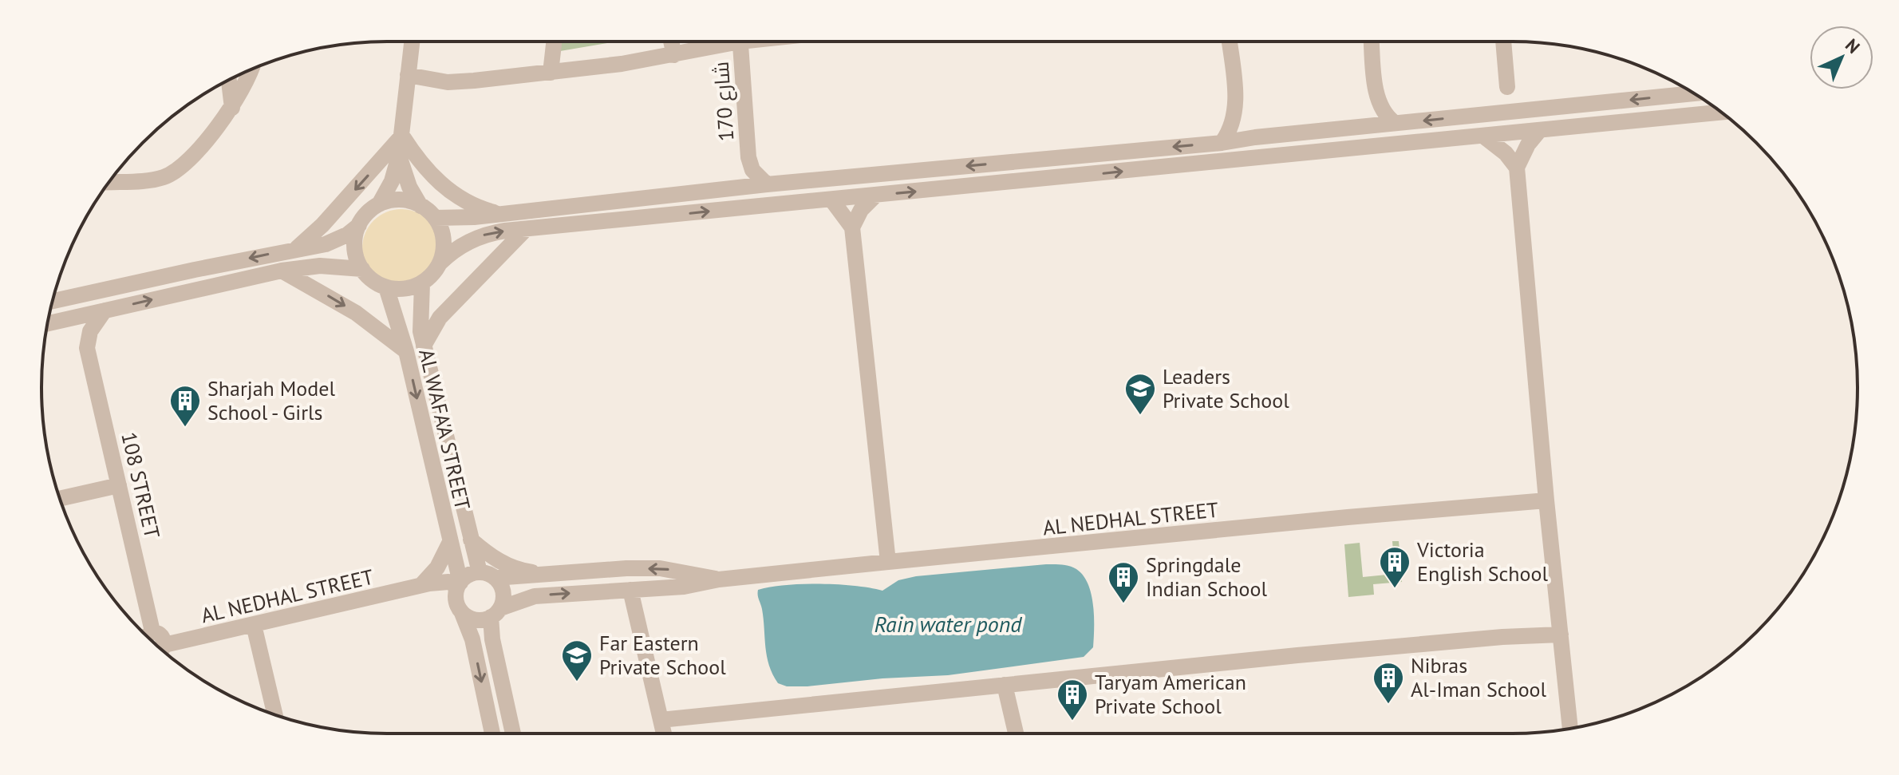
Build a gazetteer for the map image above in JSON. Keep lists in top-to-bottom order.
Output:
{
  "streets": {
    "street": [
      "شارع 170",
      "AL WAFA'A STREET",
      "108 STREET",
      "AL NEDHAL STREET"
    ]
  },
  "crossings": [
    ["AL WAFA'A STREET", "AL NEDHAL STREET"]
  ],
  "water": ["Rain water pond"],
  "places": {
    "school or university": ["Leaders Private School", "Far Eastern Private School"],
    "building": [
      "Sharjah Model School - Girls",
      "Victoria English School",
      "Springdale Indian School",
      "Nibras Al-Iman School",
      "Taryam American Private School"
    ]
  },
  "north": "top right"
}
